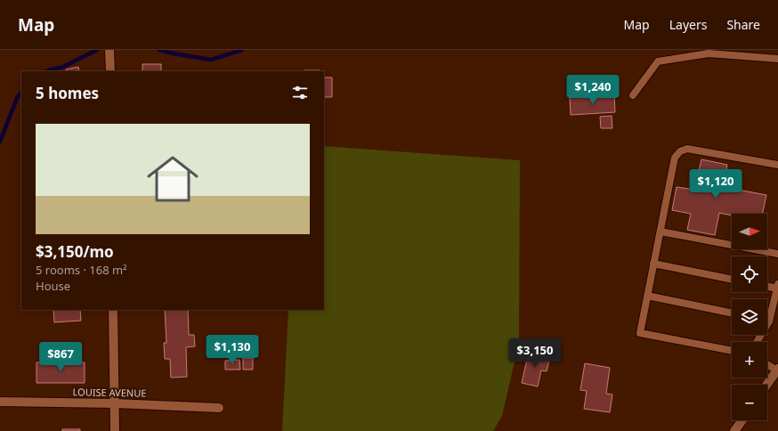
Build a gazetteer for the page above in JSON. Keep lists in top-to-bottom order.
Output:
{
  "streets": {
    "street": ["LOUISE AVENUE"]
  },
  "north": "right",
  "page": {
    "header": "Map",
    "nav": ["Map", "Layers", "Share"],
    "heading": "5 homes",
    "price": [
      "$1,240",
      "$1,120",
      "$1,130",
      "$3,150",
      "$867"
    ],
    "list": [
      {
        "name": "$3,150/mo",
        "note": "5 rooms · 168 m² · House"
      }
    ],
    "map_buttons": ["+", "−"]
  }
}
